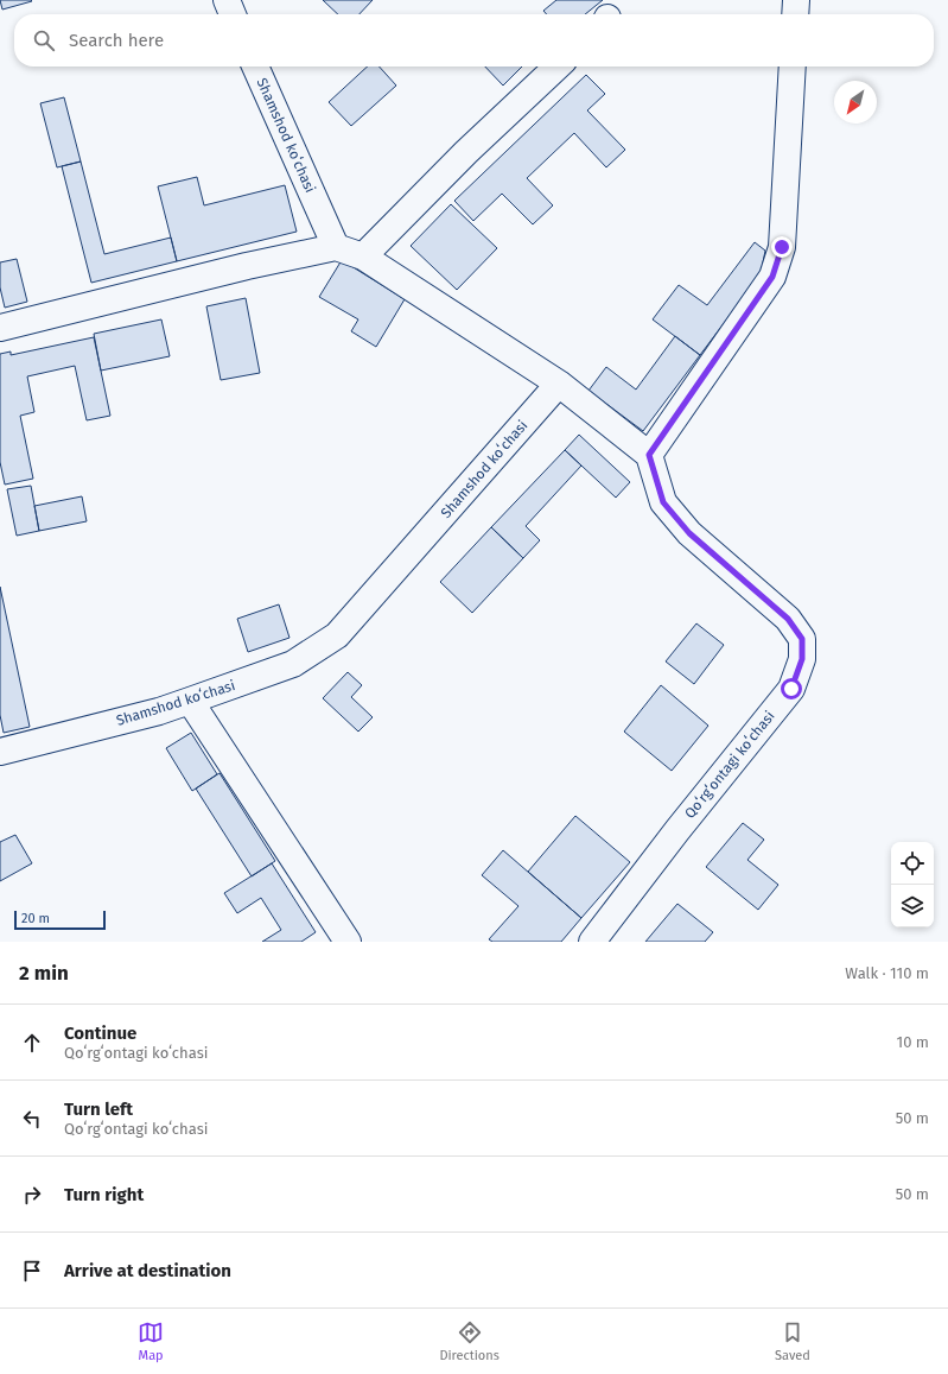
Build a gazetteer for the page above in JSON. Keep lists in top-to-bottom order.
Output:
{
  "streets": {
    "street": ["Shamshod koʻchasi", "Qoʻrgʻontagi koʻchasi"]
  },
  "scale_bar": "20 m",
  "north": "bottom left",
  "page": {
    "search": "Search here",
    "scale": "20 m",
    "heading": ["2 min", "Walk · 110 m"],
    "list": [
      ["Continue", "Qoʻrgʻontagi koʻchasi", "10 m"],
      ["Turn left", "Qoʻrgʻontagi koʻchasi", "50 m"],
      ["Turn right", "50 m"],
      "Arrive at destination"
    ],
    "nav": ["Map", "Directions", "Saved"]
  }
}
